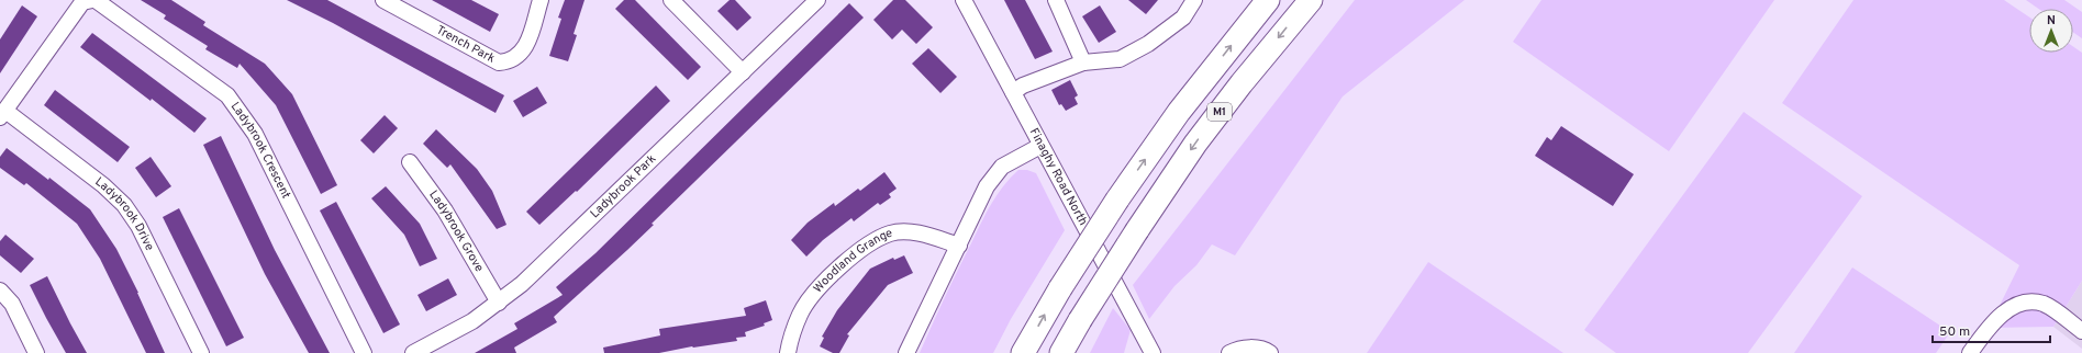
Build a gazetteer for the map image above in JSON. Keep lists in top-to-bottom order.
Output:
{
  "streets": {
    "highway": ["M1"],
    "street": [
      "Trench Park",
      "Ladybrook Crescent",
      "Finaghy Road North",
      "Ladybrook Park",
      "Ladybrook Drive",
      "Ladybrook Grove",
      "Woodland Grange"
    ]
  },
  "crossings": [
    ["Ladybrook Crescent", "Ladybrook Drive"],
    ["Ladybrook Park", "Ladybrook Grove"]
  ],
  "scale_bar": "50 m",
  "north": "top"
}
